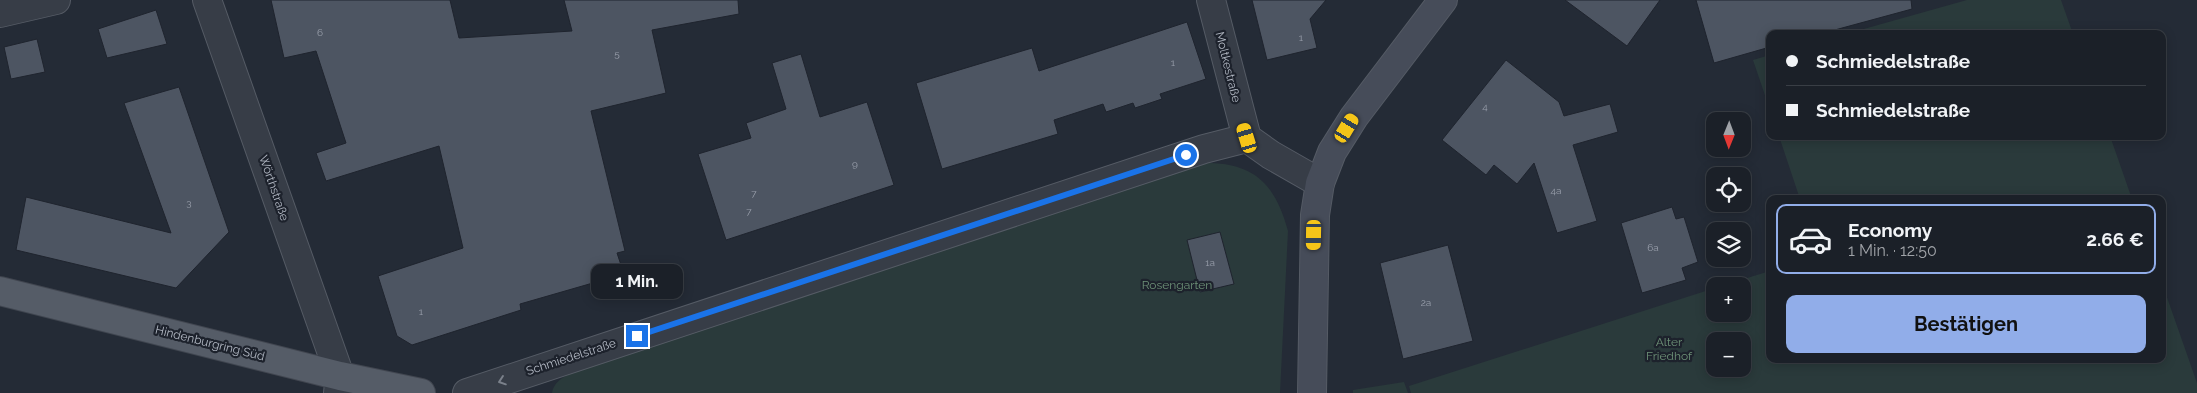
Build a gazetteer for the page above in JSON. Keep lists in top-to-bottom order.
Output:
{
  "streets": {
    "main road": ["Hindenburgring Süd"],
    "street": ["Moltkestraße", "Wörthstraße", "Schmiedelstraße"]
  },
  "crossings": [
    ["Moltkestraße", "Schmiedelstraße"],
    ["Wörthstraße", "Hindenburgring Süd"]
  ],
  "one_way": ["Schmiedelstraße"],
  "parks": ["Rosengarten", "Alter Friedhof"],
  "house_numbers": [
    "6",
    "1",
    "5",
    "1",
    "4",
    "9",
    "4a",
    "7",
    "3",
    "7",
    "6a",
    "1a",
    "2a",
    "1"
  ],
  "north": "bottom",
  "page": {
    "banner": ["Schmiedelstraße", "Schmiedelstraße"],
    "map_buttons": ["+", "−"],
    "list": [
      {
        "name": "Economy",
        "note": "1 Min. · 12:50",
        "value": "2.66 €"
      }
    ],
    "bubble": "1 Min.",
    "buttons": "Bestätigen"
  }
}
